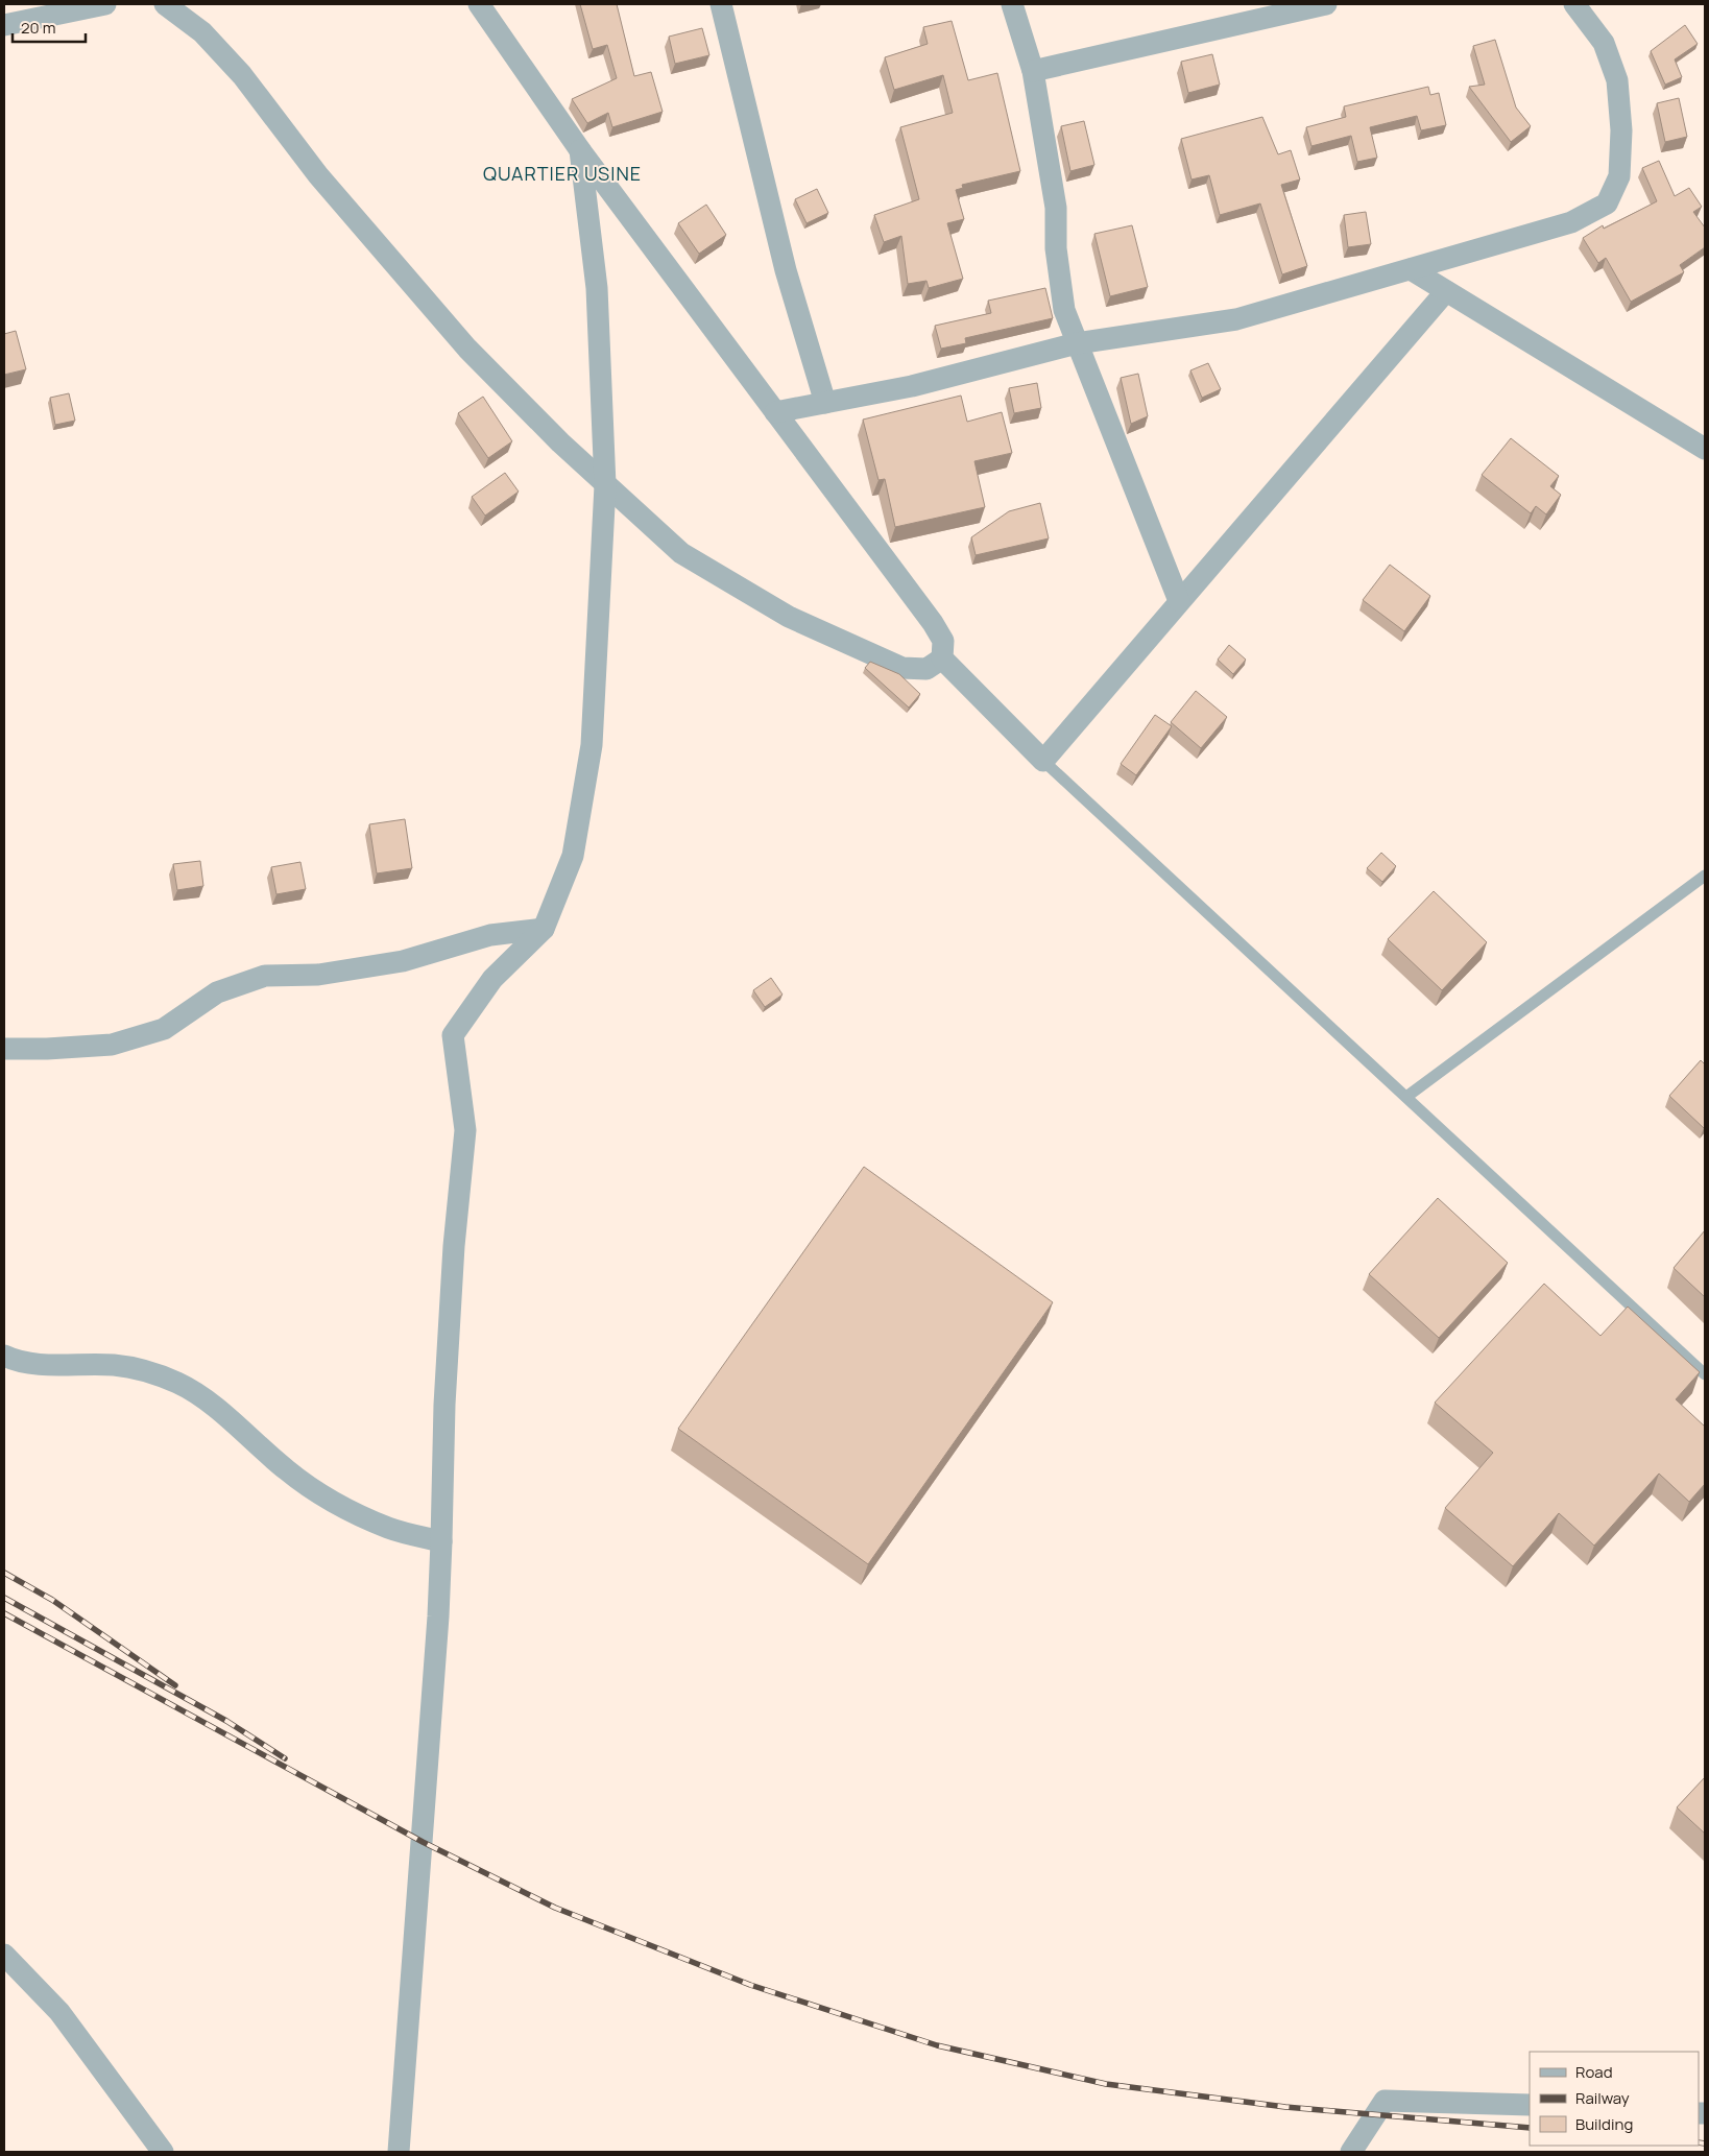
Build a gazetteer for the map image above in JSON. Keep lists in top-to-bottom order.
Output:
{
  "districts": ["QUARTIER USINE"],
  "legend": ["Road", "Railway", "Building"],
  "scale_bar": "20 m"
}
